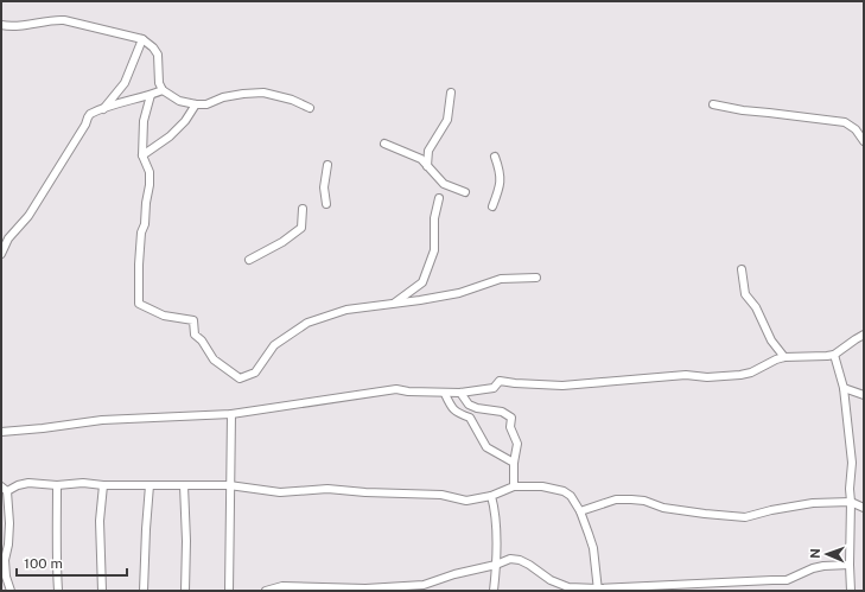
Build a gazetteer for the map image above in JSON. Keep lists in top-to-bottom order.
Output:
{
  "scale_bar": "100 m",
  "north": "left"
}
